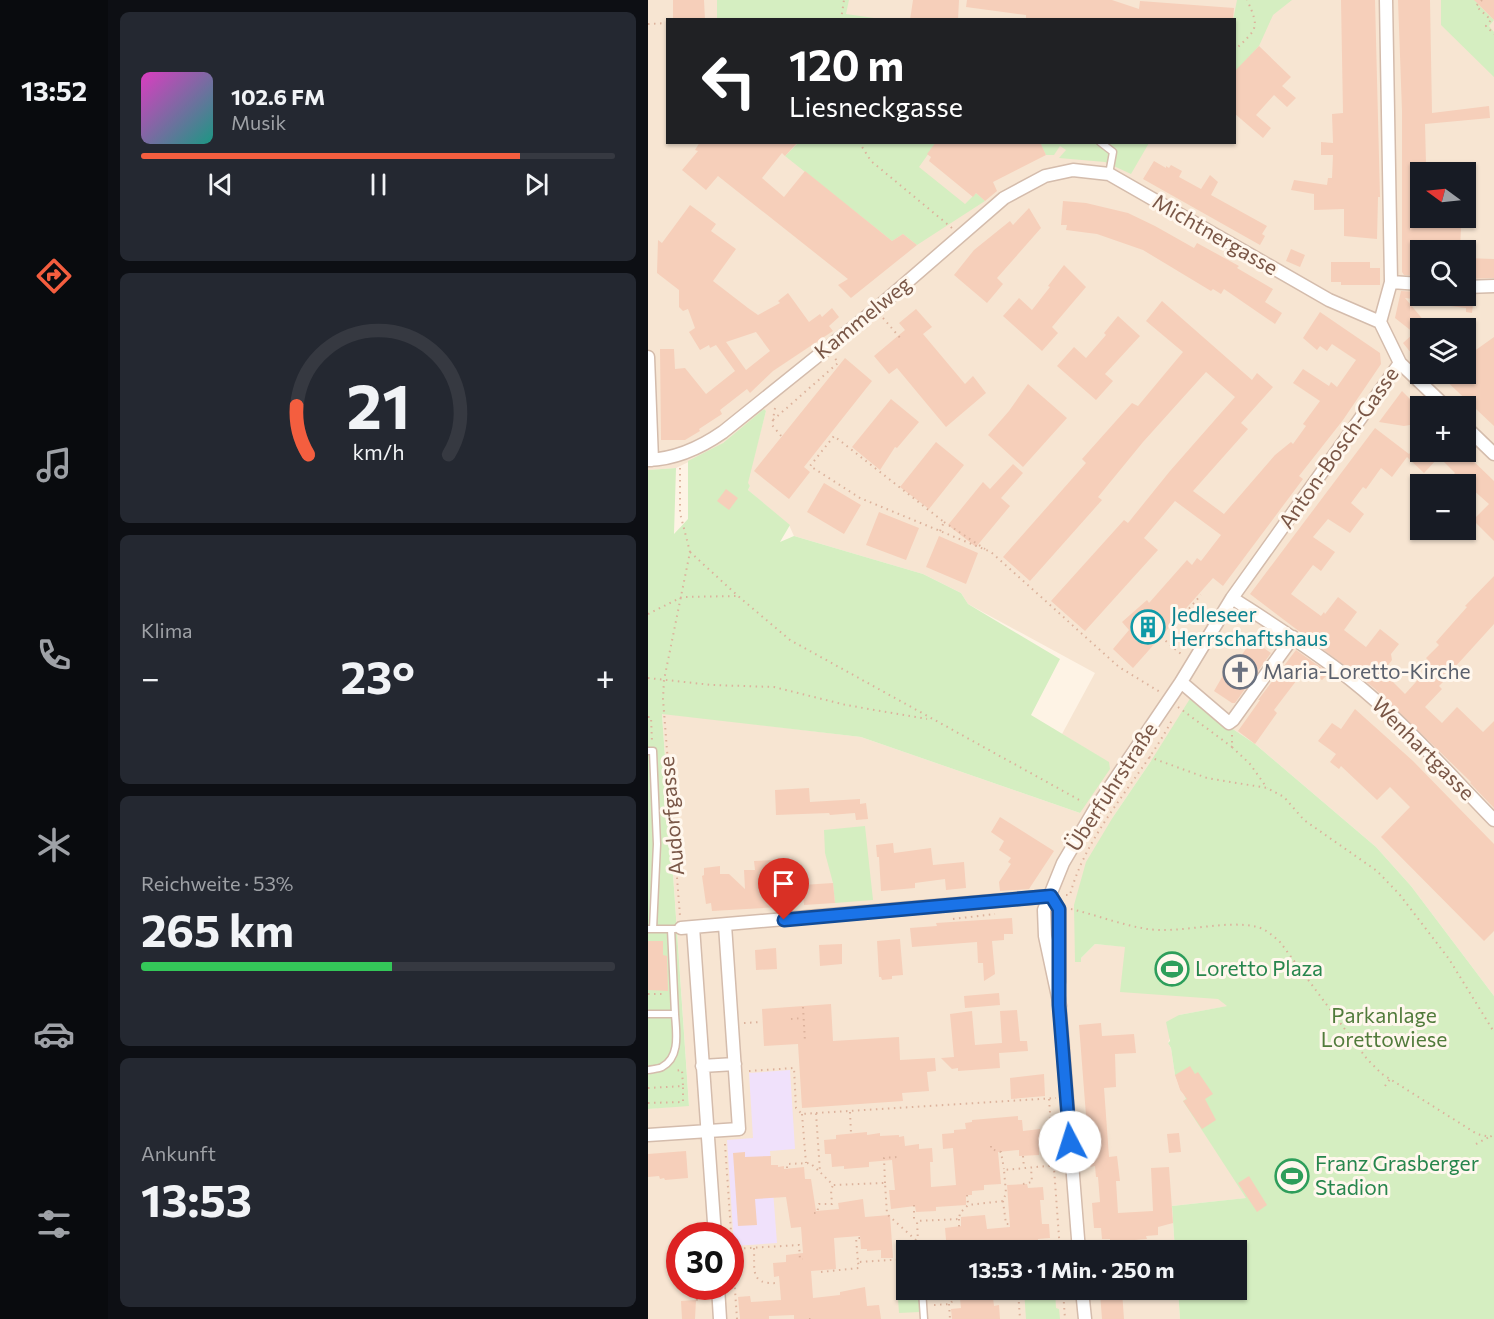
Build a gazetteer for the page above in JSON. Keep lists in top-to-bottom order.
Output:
{
  "streets": {
    "street": [
      "Michtnergasse",
      "Kammelweg",
      "Anton-Bosch-Gasse",
      "Wenhartgasse",
      "Überfuhrstraße"
    ],
    "path": ["Audorfgasse"]
  },
  "crossings": [
    ["Michtnergasse", "Kammelweg"],
    ["Michtnergasse", "Anton-Bosch-Gasse"],
    ["Kammelweg", "Audorfgasse"],
    ["Anton-Bosch-Gasse", "Wenhartgasse"],
    ["Anton-Bosch-Gasse", "Überfuhrstraße"]
  ],
  "parks": ["Parkanlage Lorettowiese"],
  "places": {
    "building": ["Jedleseer Herrschaftshaus"],
    "church": ["Maria-Loretto-Kirche"],
    "sports": ["Loretto Plaza", "Franz Grasberger Stadion"]
  },
  "north": "left",
  "page": {
    "tabs": "13:52",
    "turn": ["120 m", "Liesneckgasse"],
    "song": ["102.6 FM", "Musik"],
    "map_buttons": ["+", "−"],
    "tile": [
      "Klima",
      ["Reichweite · 53%", "265 km"],
      ["Ankunft", "13:53"]
    ],
    "heat": ["−", "23°", "+"],
    "limit": "30",
    "trip": "13:53 · 1 Min. · 250 m",
    "gauge": ["21", "km/h"]
  }
}
